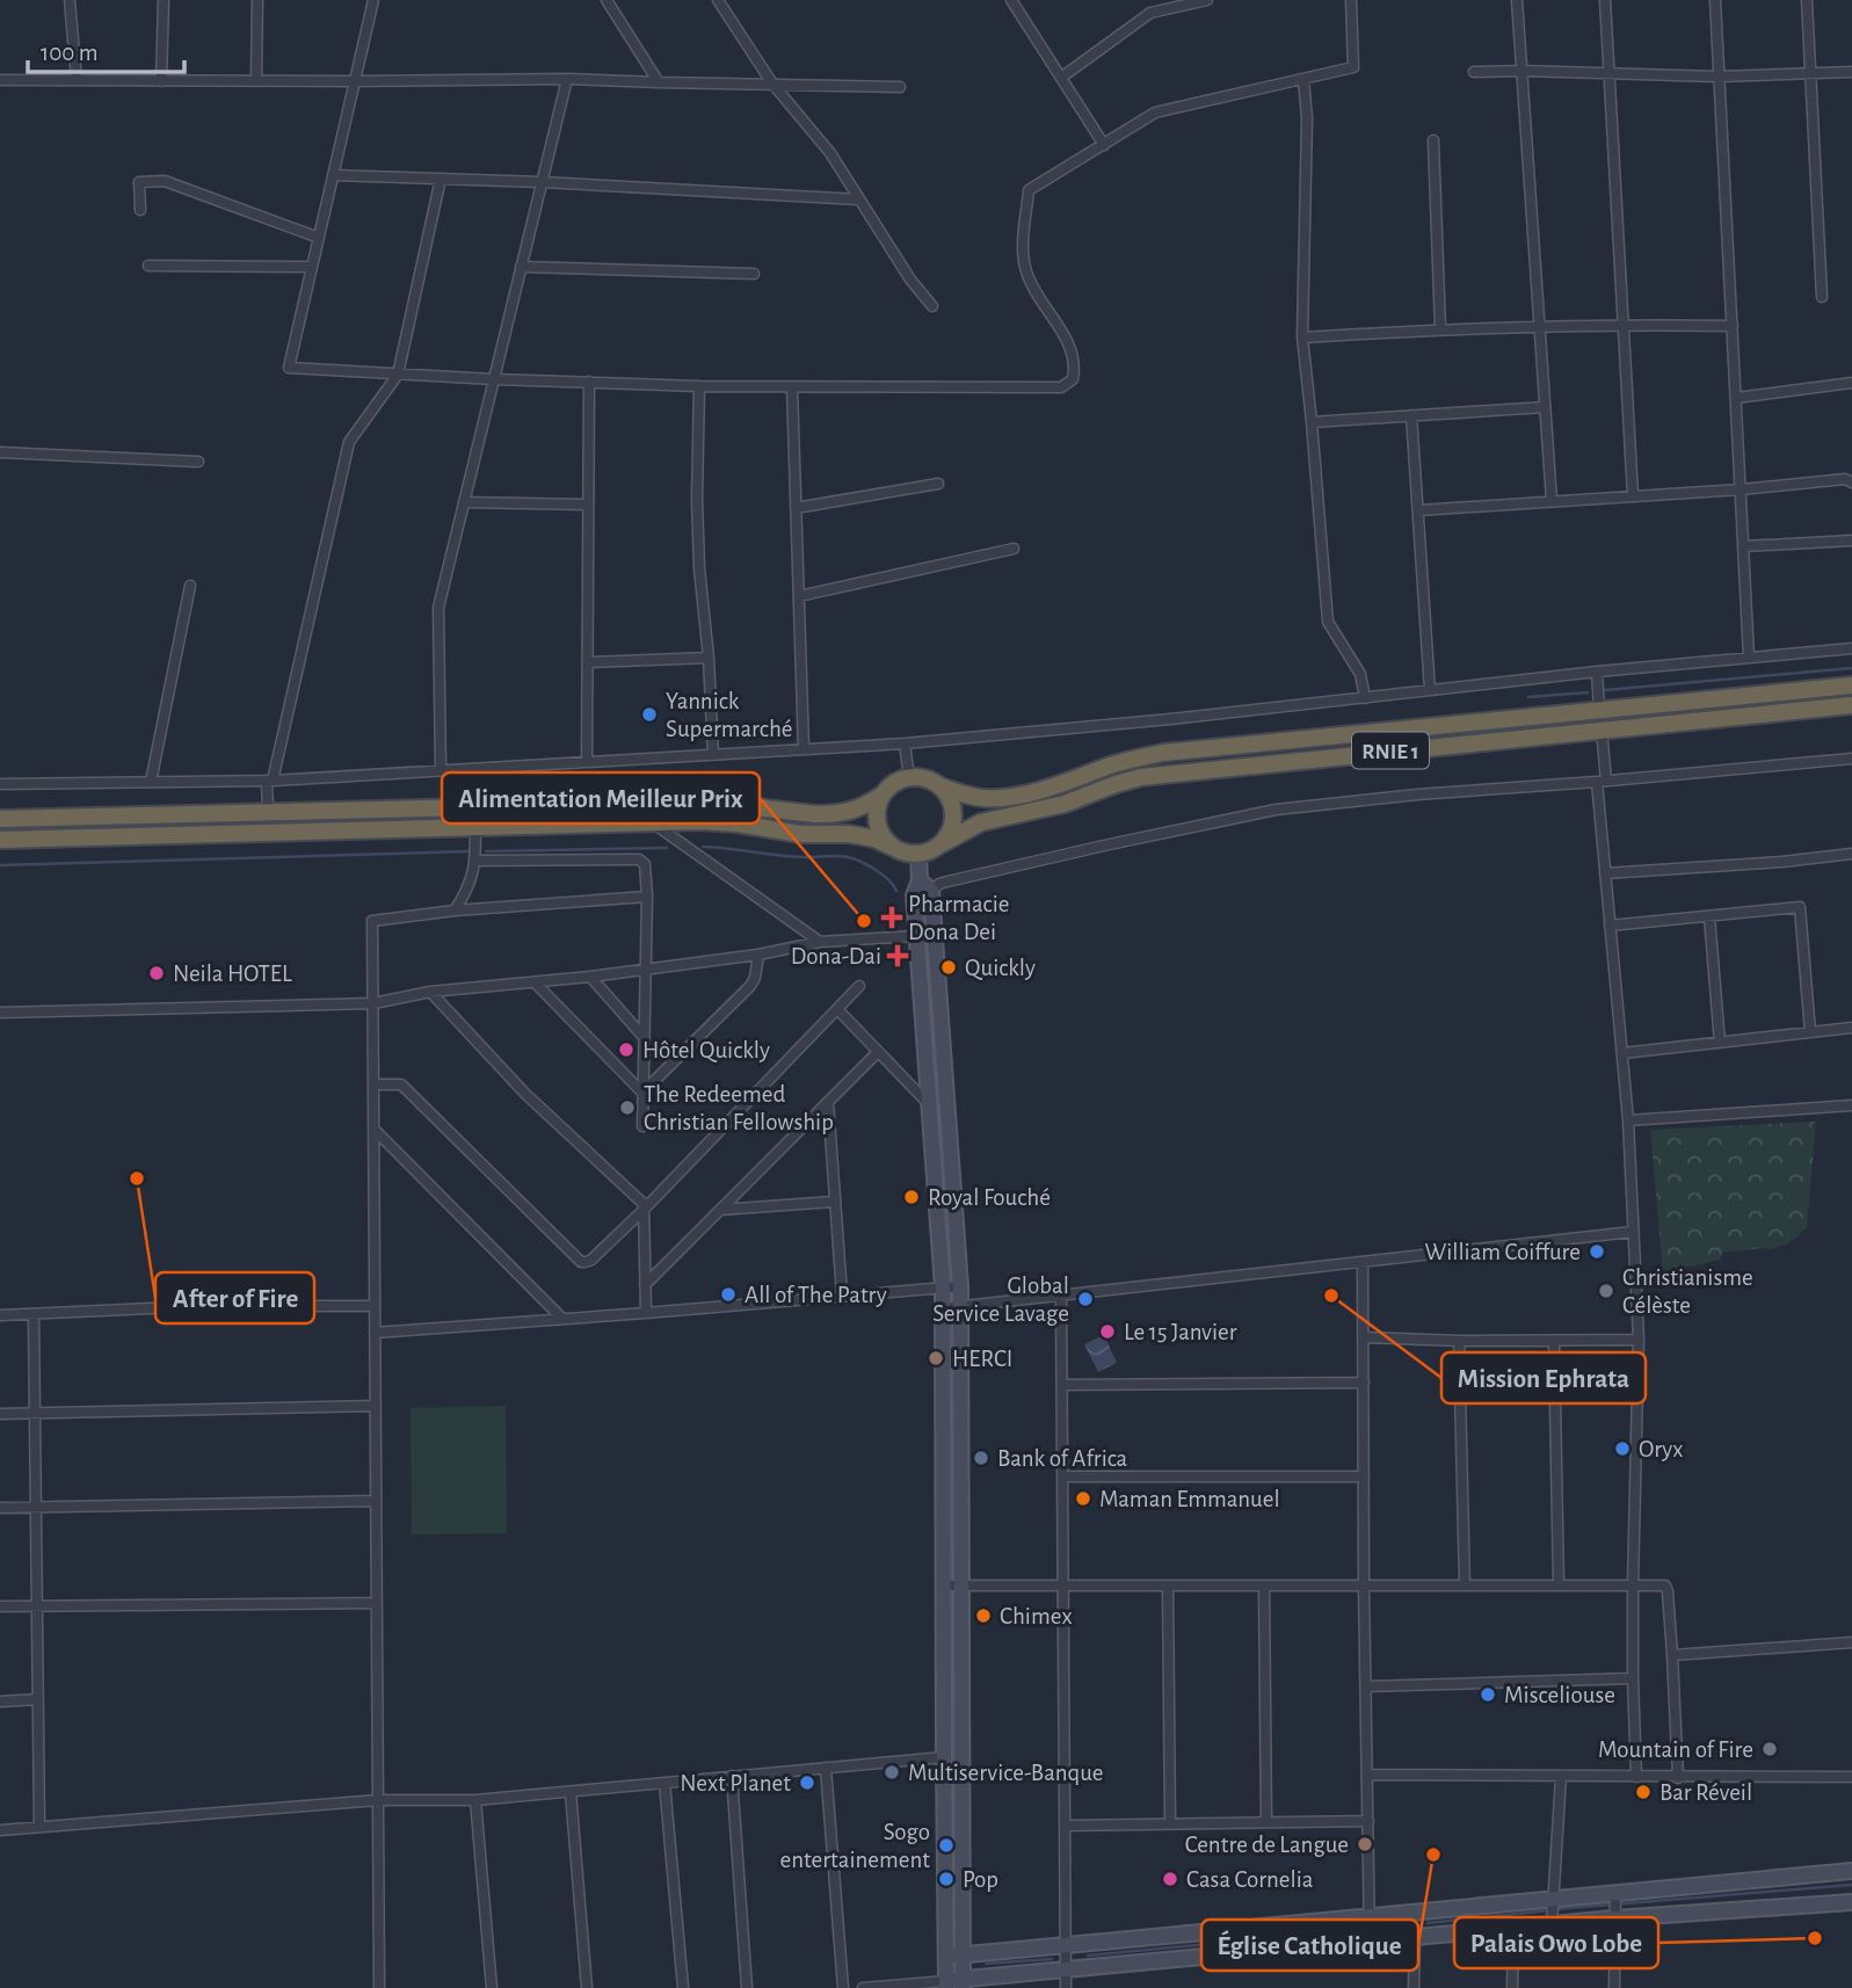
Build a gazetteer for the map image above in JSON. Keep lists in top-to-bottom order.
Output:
{
  "streets": {
    "highway": ["RNIE 1"]
  },
  "places": {
    "other": [
      "Yannick Supermarché",
      "Alimentation Meilleur Prix",
      "Quickly",
      "Neila HOTEL",
      "Hôtel Quickly",
      "The Redeemed Christian Fellowship",
      "After of Fire",
      "Royal Fouché",
      "William Coiffure",
      "Christianisme Célèste",
      "All of The Patry",
      "Mission Ephrata",
      "Global Service Lavage",
      "Le 15 Janvier",
      "HERCI",
      "Oryx",
      "Bank of Africa",
      "Maman Emmanuel",
      "Chimex",
      "Misceliouse",
      "Mountain of Fire",
      "Multiservice-Banque",
      "Next Planet",
      "Bar Réveil",
      "Centre de Langue",
      "Sogo entertainement",
      "Église Catholique",
      "Pop",
      "Casa Cornelia",
      "Palais Owo Lobe"
    ],
    "health": ["Pharmacie Dona Dei", "Dona-Dai"]
  },
  "scale_bar": "100 m"
}
